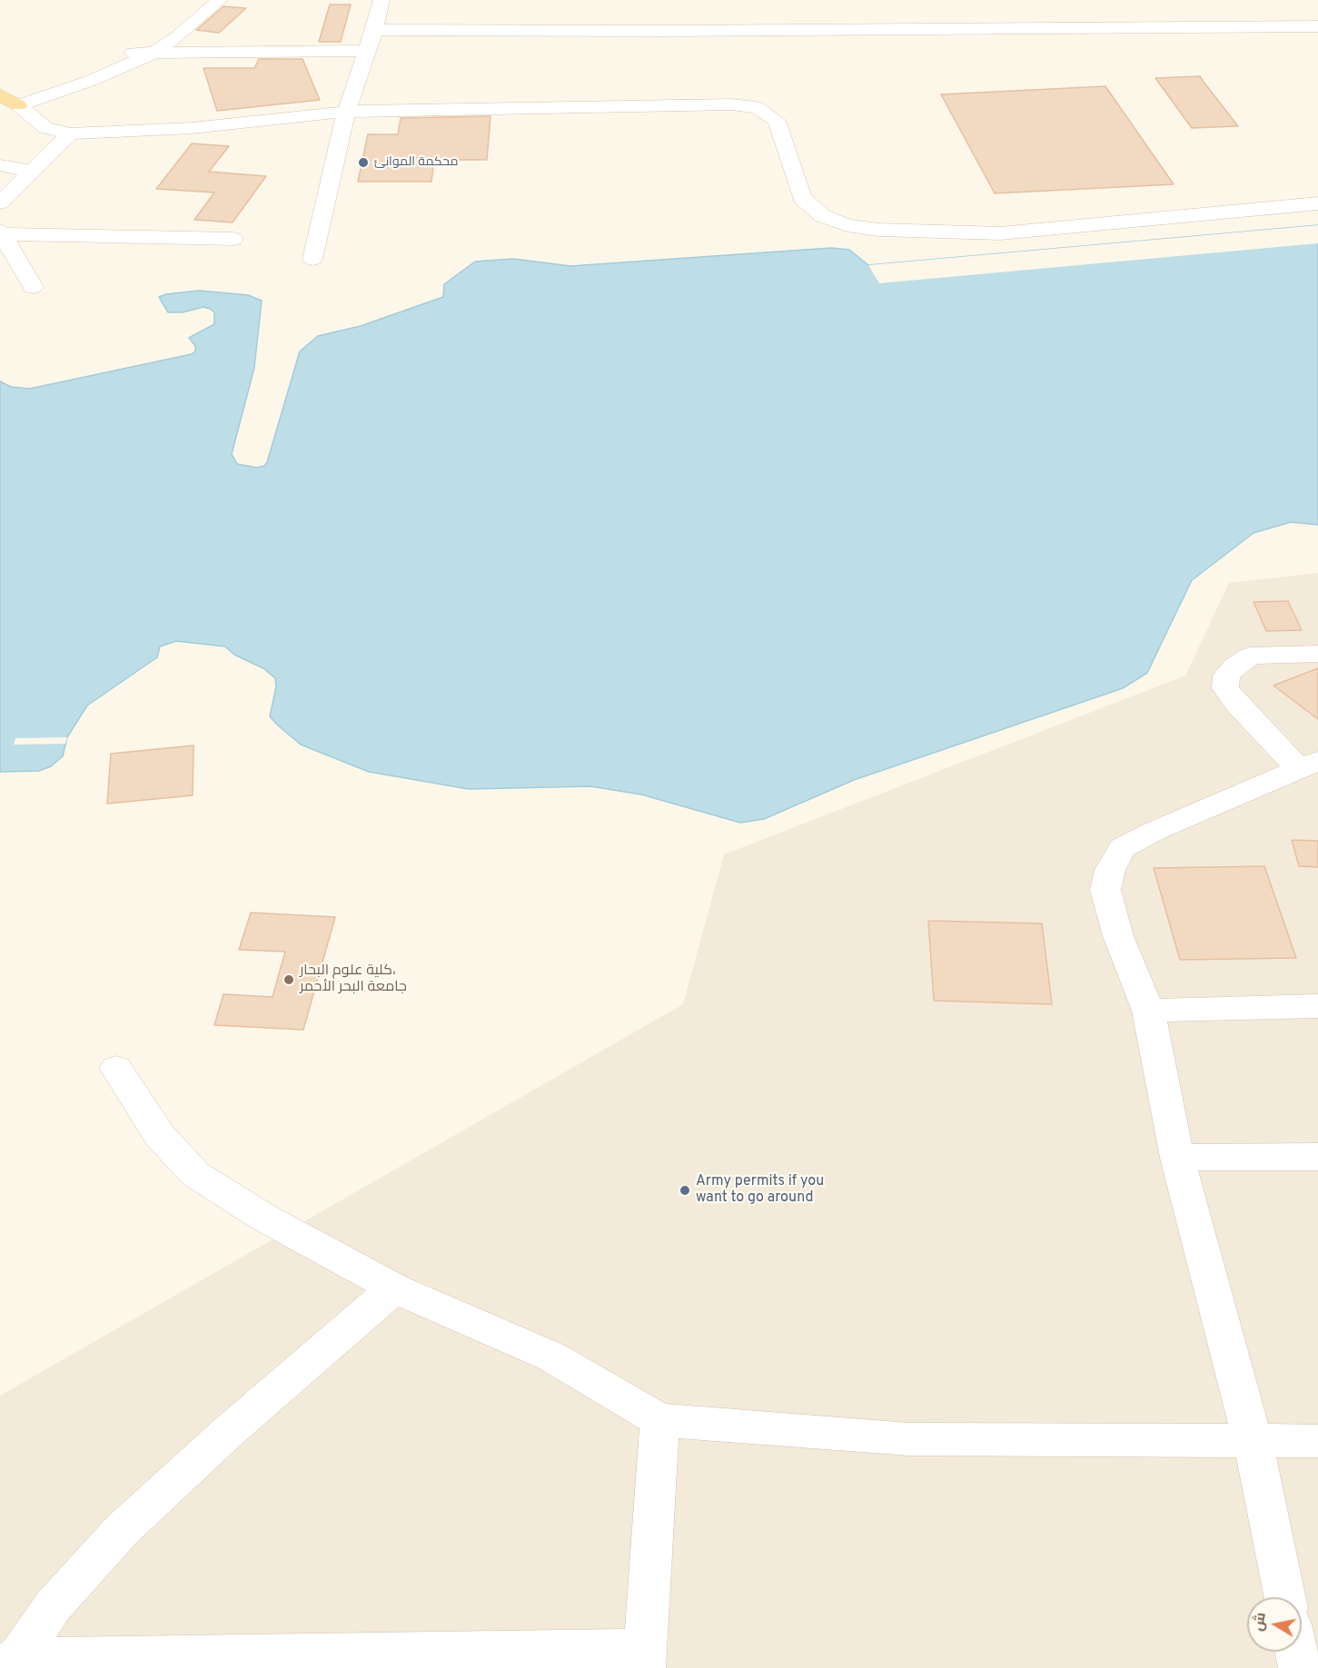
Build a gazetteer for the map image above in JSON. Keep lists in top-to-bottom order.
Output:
{
  "places": ["محكمة الموانئ", "كلية علوم البحار، جامعة البحر الأحمر", "Army permits if you want to go around"],
  "north": "left"
}
